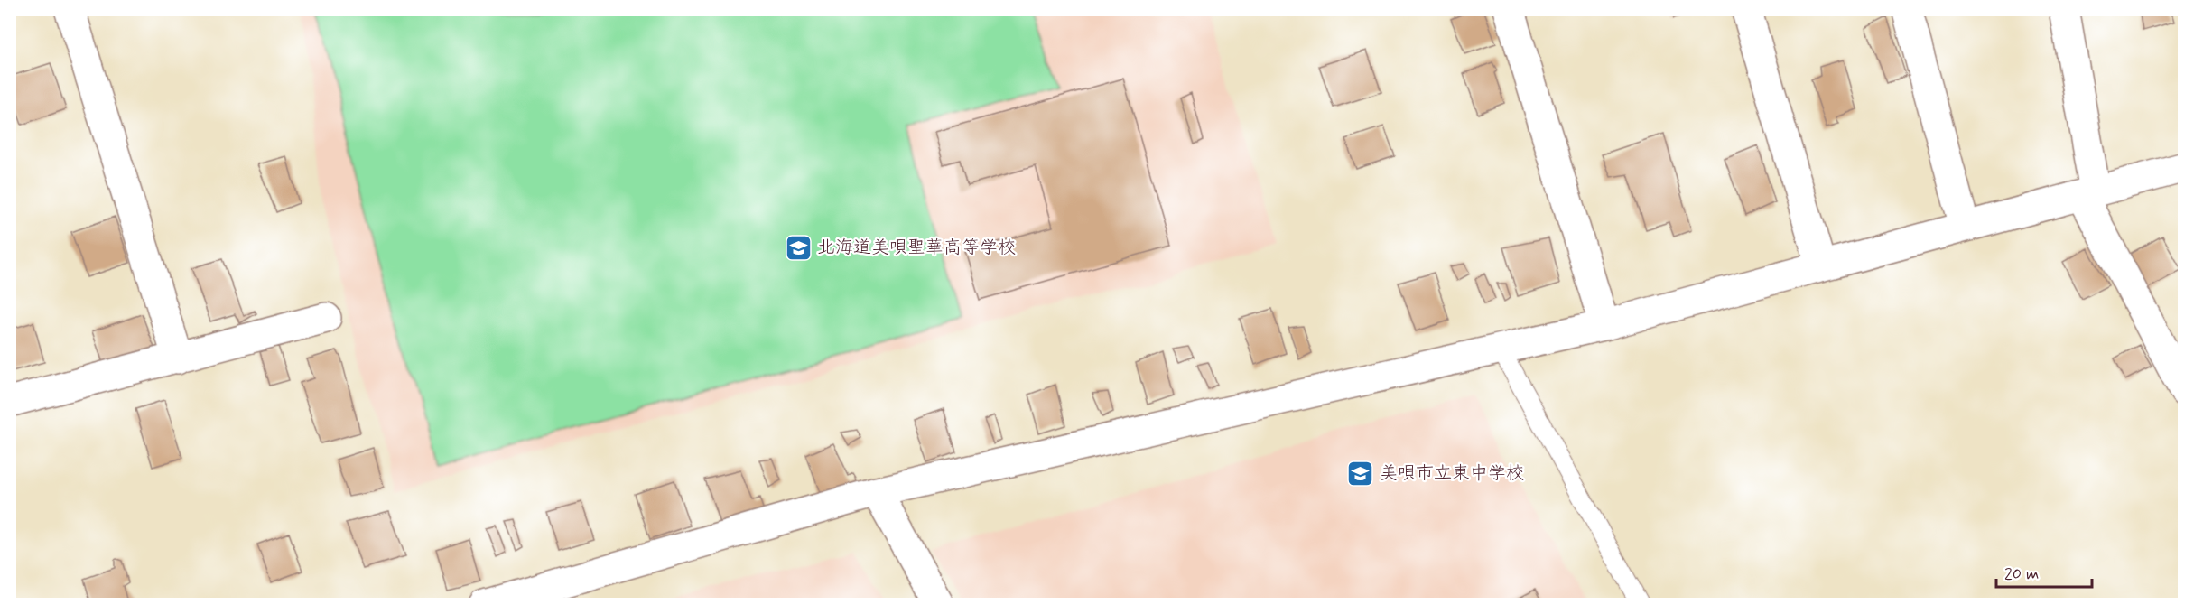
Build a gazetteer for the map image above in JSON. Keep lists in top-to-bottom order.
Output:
{
  "places": {
    "school or university": ["北海道美唄聖華高等学校", "美唄市立東中学校"]
  },
  "scale_bar": "20 m"
}
